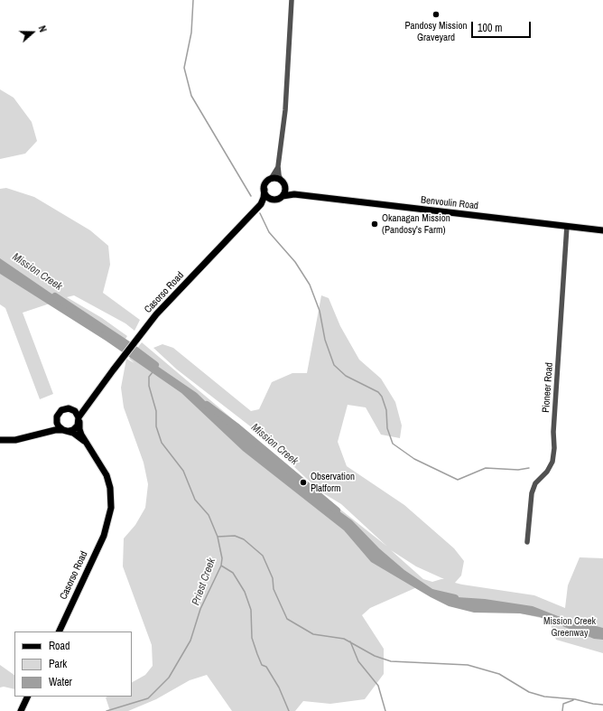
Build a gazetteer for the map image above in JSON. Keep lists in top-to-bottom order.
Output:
{
  "streets": {
    "main road": ["Benvoulin Road", "Casorso Road"],
    "street": ["Pioneer Road"]
  },
  "crossings": [
    ["Benvoulin Road", "Casorso Road"],
    ["Benvoulin Road", "Pioneer Road"]
  ],
  "water": ["Mission Creek", "Priest Creek"],
  "parks": ["Mission Creek Greenway"],
  "places": ["Pandosy Mission Graveyard", "Okanagan Mission (Pandosy's Farm)", "Observation Platform"],
  "legend": ["Road", "Park", "Water"],
  "scale_bar": "100 m",
  "north": "right"
}
